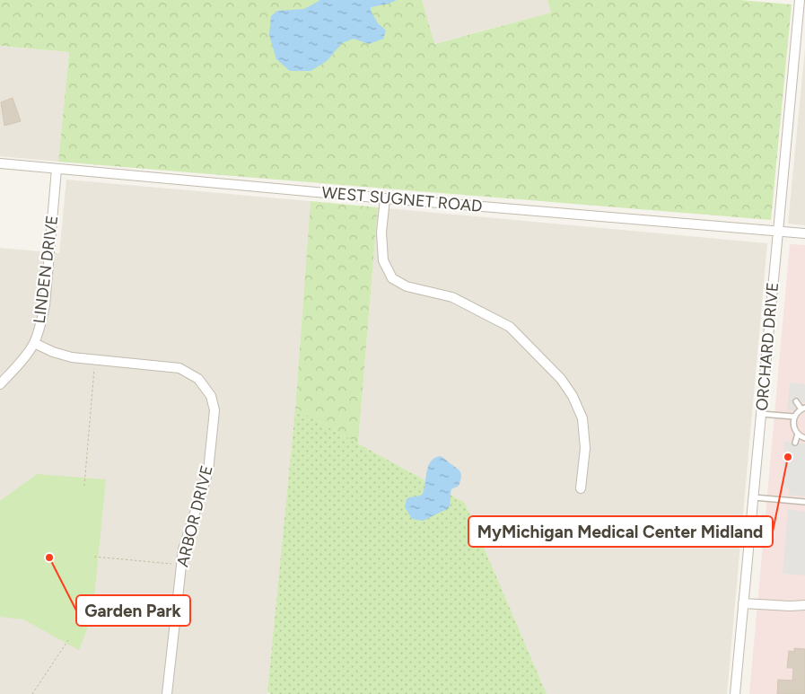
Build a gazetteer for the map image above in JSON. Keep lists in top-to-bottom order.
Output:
{
  "streets": {
    "street": [
      "WEST SUGNET ROAD",
      "LINDEN DRIVE",
      "ORCHARD DRIVE",
      "ARBOR DRIVE"
    ]
  },
  "crossings": [
    ["WEST SUGNET ROAD", "LINDEN DRIVE"],
    ["WEST SUGNET ROAD", "ORCHARD DRIVE"],
    ["LINDEN DRIVE", "ARBOR DRIVE"]
  ],
  "places": ["MyMichigan Medical Center Midland", "Garden Park"]
}
